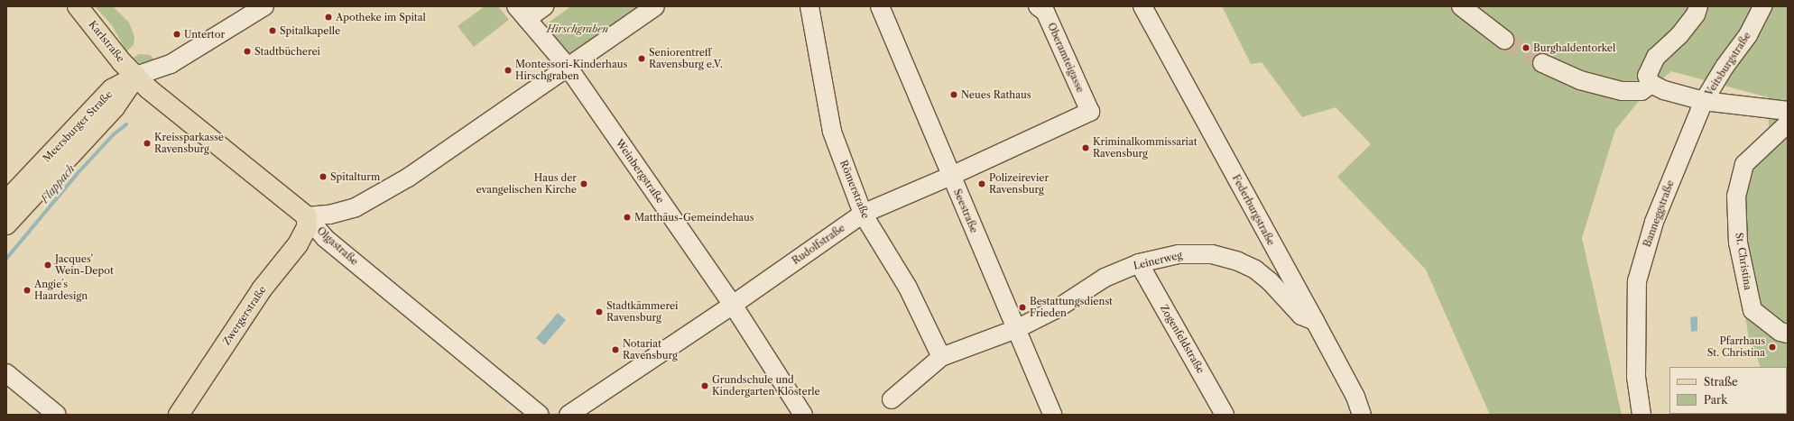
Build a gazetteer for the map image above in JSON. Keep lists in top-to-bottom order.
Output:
{
  "streets": {
    "main road": [
      "Karlstraße",
      "Meersburger Straße",
      "Olgastraße",
      "Zwergerstraße"
    ],
    "street": [
      "Oberamteigasse",
      "Veitsburgstraße",
      "Weinbergstraße",
      "Römerstraße",
      "Federburgstraße",
      "Seestraße",
      "Banneggstraße",
      "Rudolfstraße",
      "Leinerweg",
      "St. Christina",
      "Zogenfeldstraße"
    ]
  },
  "crossings": [
    ["Karlstraße", "Meersburger Straße"],
    ["Karlstraße", "Olgastraße"],
    ["Oberamteigasse", "Rudolfstraße"],
    ["Veitsburgstraße", "Banneggstraße"],
    ["Meersburger Straße", "Olgastraße"],
    ["Weinbergstraße", "Rudolfstraße"],
    ["Römerstraße", "Rudolfstraße"],
    ["Federburgstraße", "Leinerweg"],
    ["Seestraße", "Rudolfstraße"],
    ["Seestraße", "Leinerweg"],
    ["Olgastraße", "Zwergerstraße"],
    ["Leinerweg", "Zogenfeldstraße"]
  ],
  "water": ["Flappach"],
  "parks": ["Hirschgraben"],
  "places": [
    "Apotheke im Spital",
    "Spitalkapelle",
    "Untertor",
    "Burghaldentorkel",
    "Stadtbücherei",
    "Seniorentreff Ravensburg e.V.",
    "Montessori-Kinderhaus Hirschgraben",
    "Neues Rathaus",
    "Kreissparkasse Ravensburg",
    "Kriminalkommissariat Ravensburg",
    "Spitalturm",
    "Haus der evangelischen Kirche",
    "Polizeirevier Ravensburg",
    "Matthäus-Gemeindehaus",
    "Jacques' Wein-Depot",
    "Angie´s Haardesign",
    "Bestattungsdienst Frieden",
    "Stadtkämmerei Ravensburg",
    "Pfarrhaus St. Christina",
    "Notariat Ravensburg",
    "Grundschule und Kindergarten Klösterle"
  ],
  "legend": ["Straße", "Park"]
}
